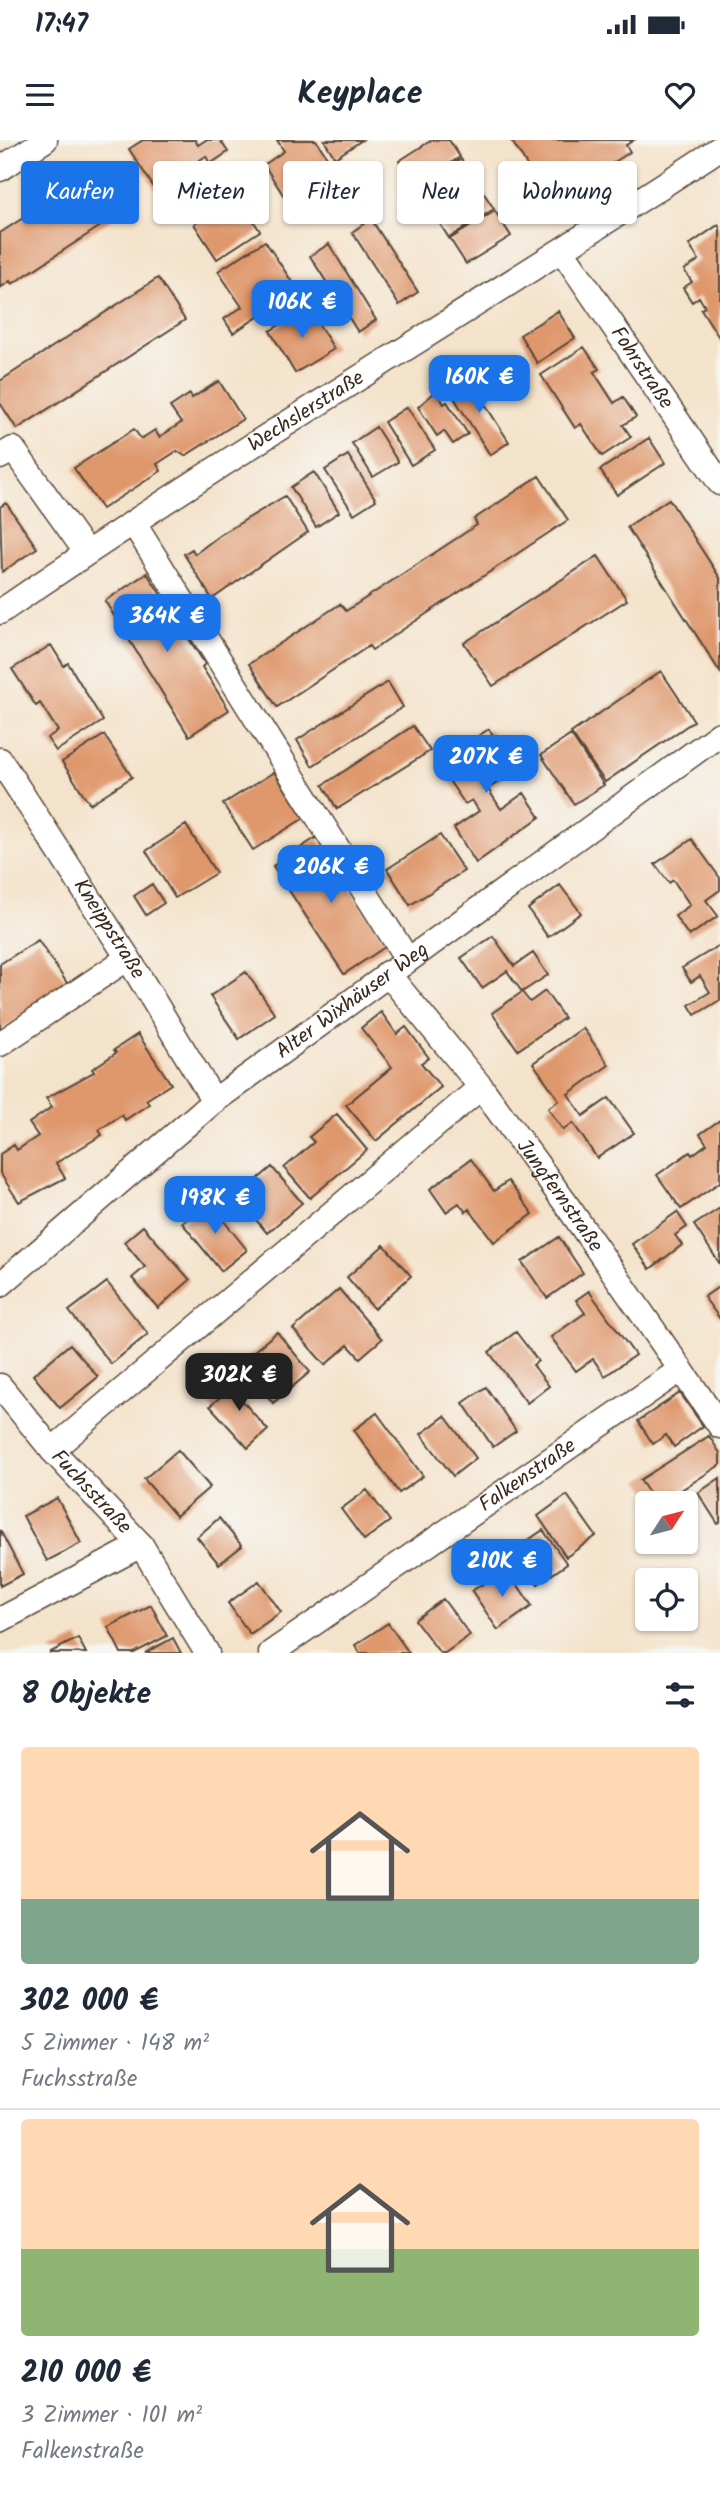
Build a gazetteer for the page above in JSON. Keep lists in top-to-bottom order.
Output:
{
  "streets": {
    "street": [
      "Fohrstraße",
      "Wechslerstraße",
      "Kneippstraße",
      "Alter Wixhäuser Weg",
      "Jungfernstraße",
      "Falkenstraße",
      "Fuchsstraße"
    ]
  },
  "crossings": [
    ["Fohrstraße", "Wechslerstraße"],
    ["Kneippstraße", "Alter Wixhäuser Weg"],
    ["Alter Wixhäuser Weg", "Jungfernstraße"],
    ["Jungfernstraße", "Falkenstraße"],
    ["Jungfernstraße", "Fuchsstraße"]
  ],
  "north": "top right",
  "page": {
    "status": "17:47",
    "header": "Keyplace",
    "chip": [
      "Kaufen",
      "Mieten",
      "Filter",
      "Neu",
      "Wohnung"
    ],
    "price": [
      "106K €",
      "160K €",
      "364K €",
      "207K €",
      "206K €",
      "198K €",
      "302K €",
      "210K €"
    ],
    "heading": "8 Objekte",
    "list": [
      {
        "name": "302 000 €",
        "note": "5 Zimmer · 148 m² · Fuchsstraße"
      },
      {
        "name": "210 000 €",
        "note": "3 Zimmer · 101 m² · Falkenstraße"
      }
    ]
  }
}
